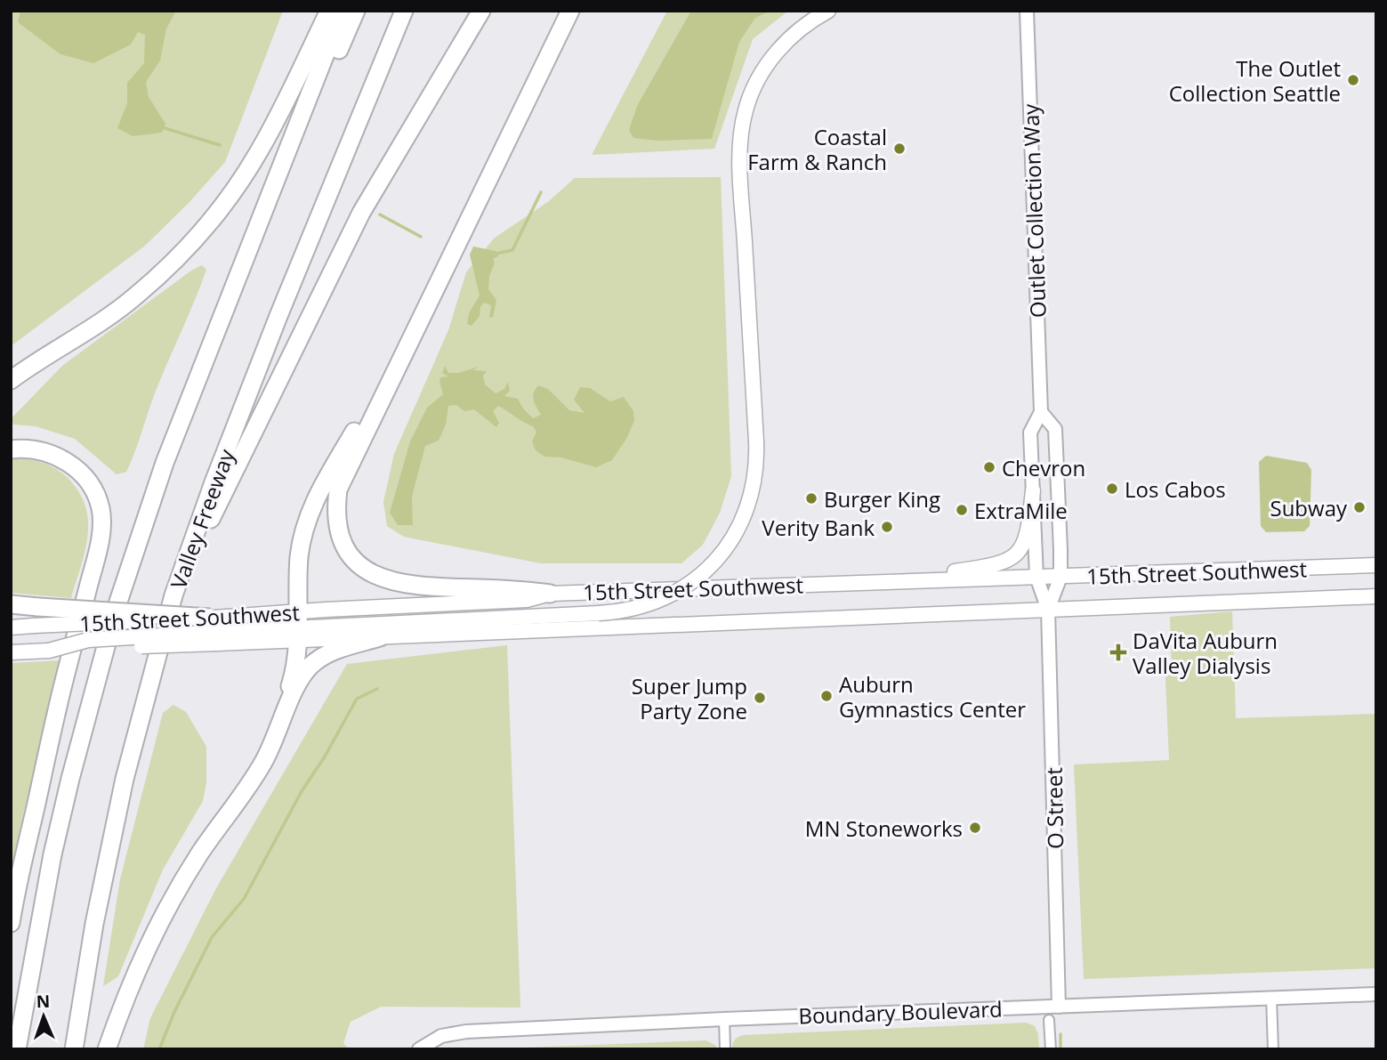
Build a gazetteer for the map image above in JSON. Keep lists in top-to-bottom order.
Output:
{
  "streets": {
    "highway": ["Valley Freeway"],
    "main road": ["15th Street Southwest"],
    "street": ["Outlet Collection Way", "O Street", "Boundary Boulevard"]
  },
  "crossings": [
    ["Outlet Collection Way", "15th Street Southwest"],
    ["Outlet Collection Way", "O Street"],
    ["15th Street Southwest", "O Street"],
    ["O Street", "Boundary Boulevard"]
  ],
  "places": {
    "other": [
      "The Outlet Collection Seattle",
      "Coastal Farm & Ranch",
      "Chevron",
      "Los Cabos",
      "Burger King",
      "Subway",
      "ExtraMile",
      "Verity Bank",
      "Auburn Gymnastics Center",
      "Super Jump Party Zone",
      "MN Stoneworks"
    ],
    "health": ["DaVita Auburn Valley Dialysis"]
  },
  "north": "top"
}
